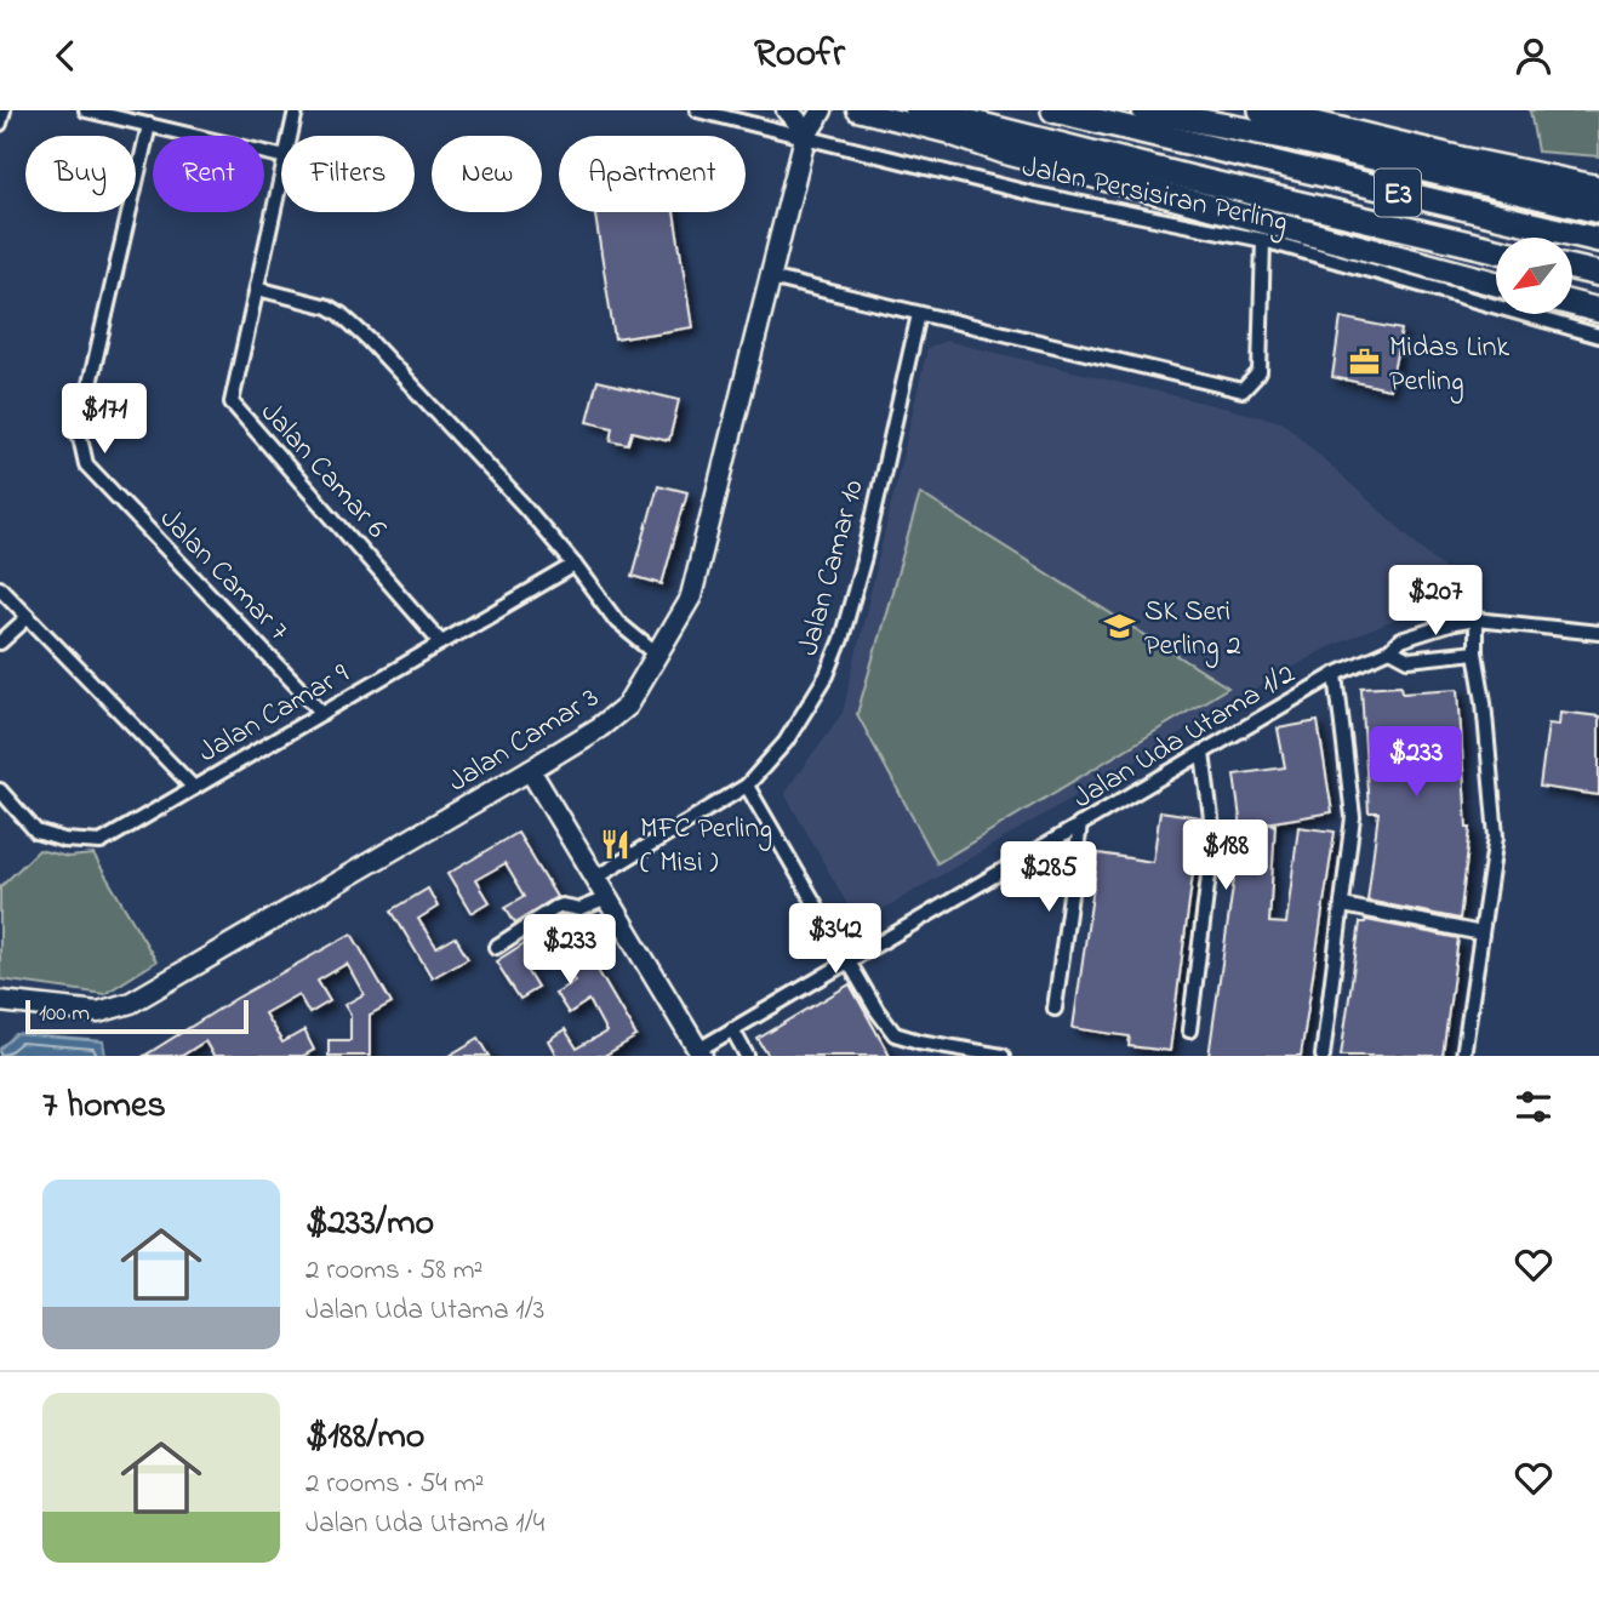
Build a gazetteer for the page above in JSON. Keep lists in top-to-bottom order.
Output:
{
  "streets": {
    "highway": ["E3"],
    "street": [
      "Jalan Persisiran Perling",
      "Jalan Camar 6",
      "Jalan Camar 10",
      "Jalan Camar 7",
      "Jalan Camar 9",
      "Jalan Uda Utama 1/2",
      "Jalan Camar 3"
    ]
  },
  "crossings": [
    ["Jalan Persisiran Perling", "Jalan Camar 3"],
    ["Jalan Camar 6", "Jalan Camar 9"],
    ["Jalan Camar 7", "Jalan Camar 9"]
  ],
  "places": {
    "office": ["Midas Link Perling"],
    "school or university": ["SK Seri Perling 2"],
    "restaurant": ["MFC Perling ( Misi )"]
  },
  "scale_bar": "100 m",
  "north": "bottom left",
  "page": {
    "header": "Roofr",
    "chip": [
      "Buy",
      "Rent",
      "Filters",
      "New",
      "Apartment"
    ],
    "price": [
      "$171",
      "$207",
      "$233",
      "$188",
      "$285",
      "$342",
      "$233"
    ],
    "scale": "100 m",
    "heading": "7 homes",
    "list": [
      {
        "name": "$233/mo",
        "note": "2 rooms · 58 m² · Jalan Uda Utama 1/3"
      },
      {
        "name": "$188/mo",
        "note": "2 rooms · 54 m² · Jalan Uda Utama 1/4"
      }
    ]
  }
}
